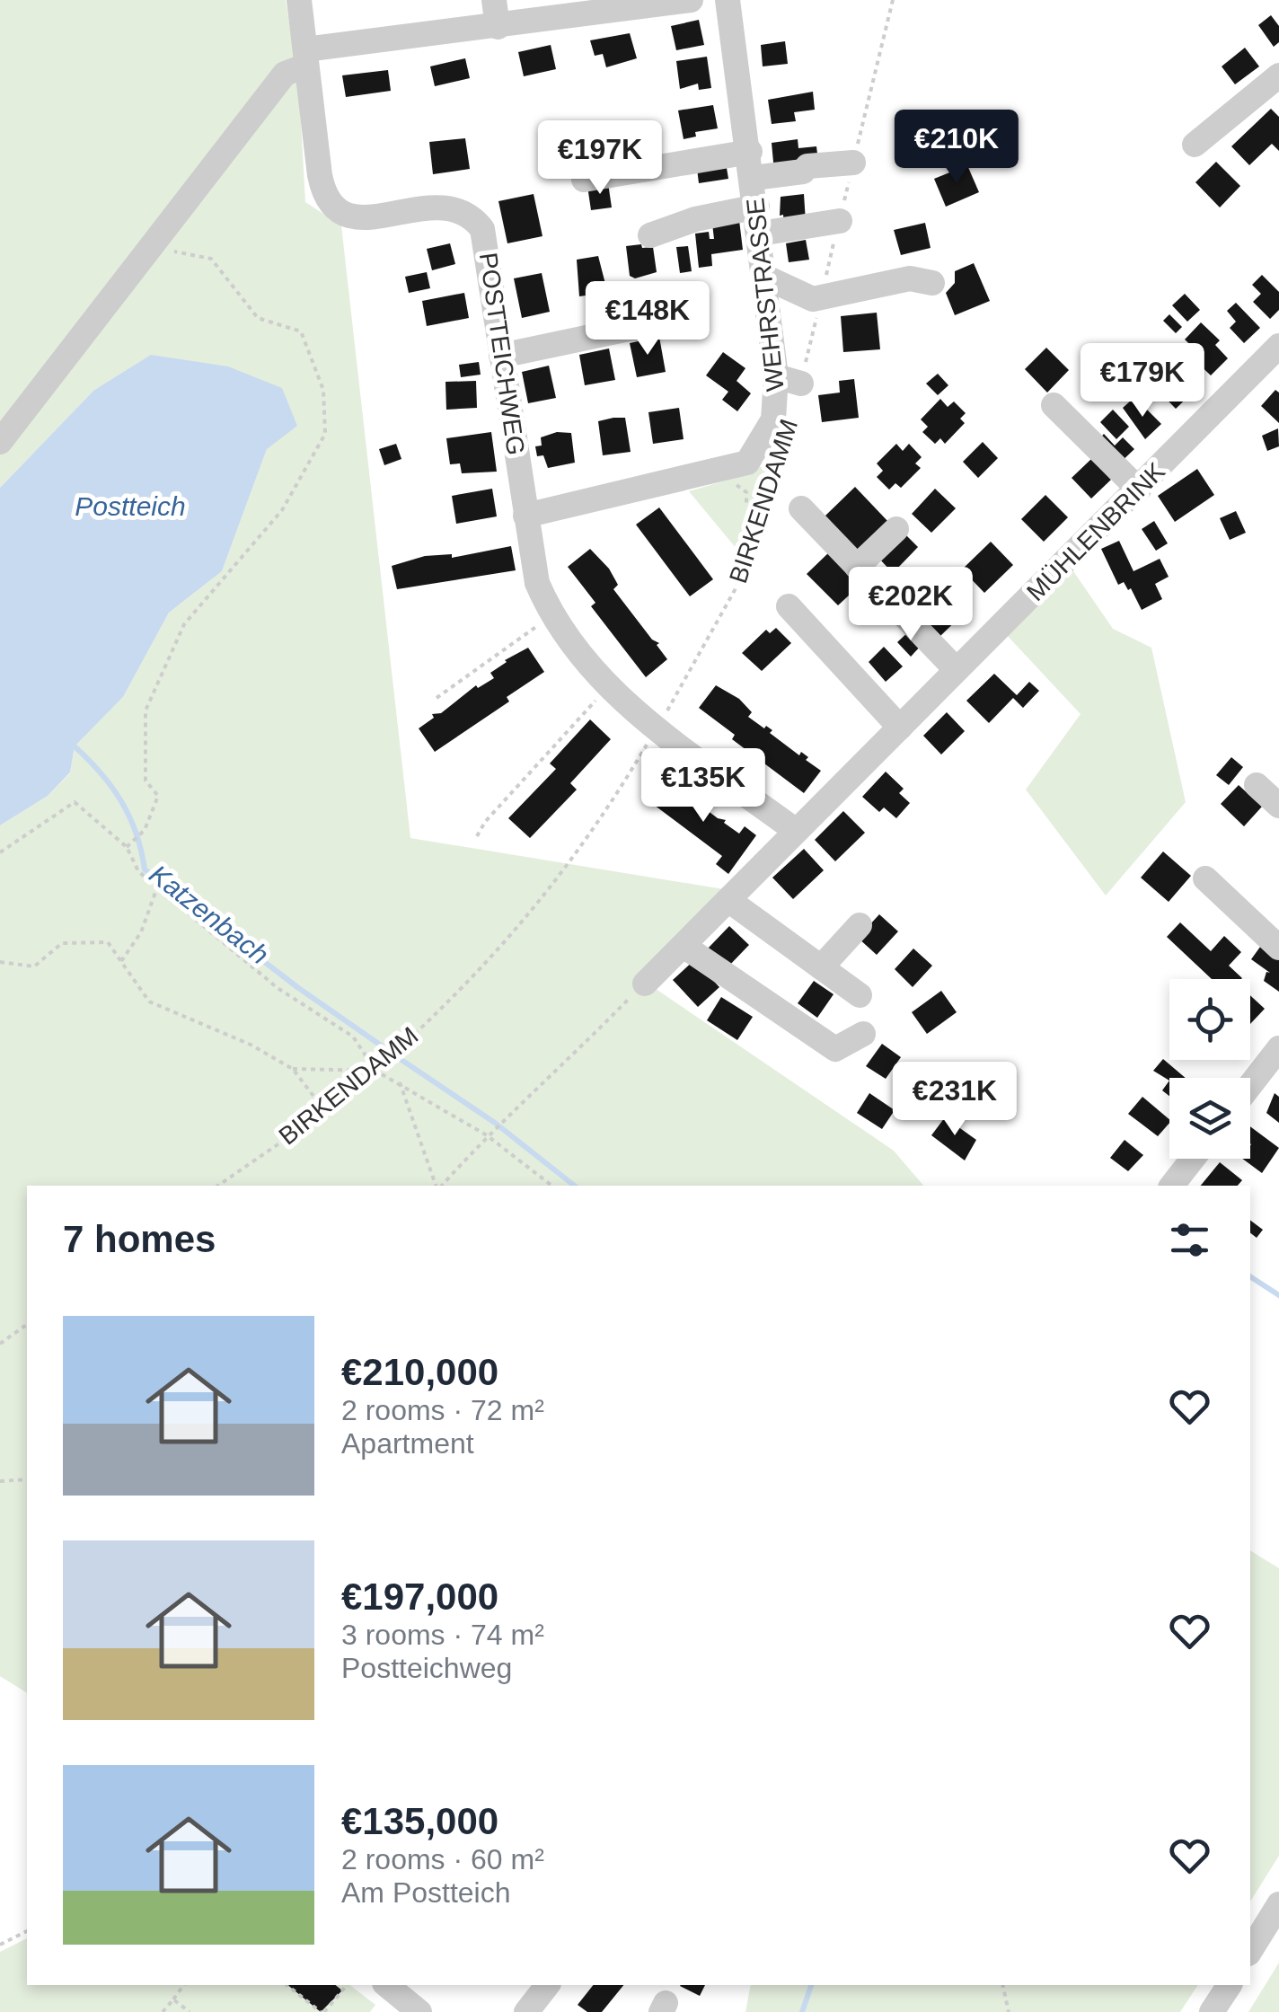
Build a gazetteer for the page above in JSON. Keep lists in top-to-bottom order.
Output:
{
  "streets": {
    "street": ["WEHRSTRASSE", "POSTTEICHWEG", "MÜHLENBRINK"],
    "path": ["BIRKENDAMM"]
  },
  "crossings": [
    ["WEHRSTRASSE", "POSTTEICHWEG"],
    ["POSTTEICHWEG", "BIRKENDAMM"],
    ["POSTTEICHWEG", "MÜHLENBRINK"]
  ],
  "water": ["Postteich", "Katzenbach"],
  "page": {
    "price": [
      "€210K",
      "€197K",
      "€148K",
      "€179K",
      "€202K",
      "€135K",
      "€231K"
    ],
    "heading": "7 homes",
    "list": [
      {
        "name": "€210,000",
        "note": "2 rooms · 72 m² · Apartment"
      },
      {
        "name": "€197,000",
        "note": "3 rooms · 74 m² · Postteichweg"
      },
      {
        "name": "€135,000",
        "note": "2 rooms · 60 m² · Am Postteich"
      }
    ]
  }
}
